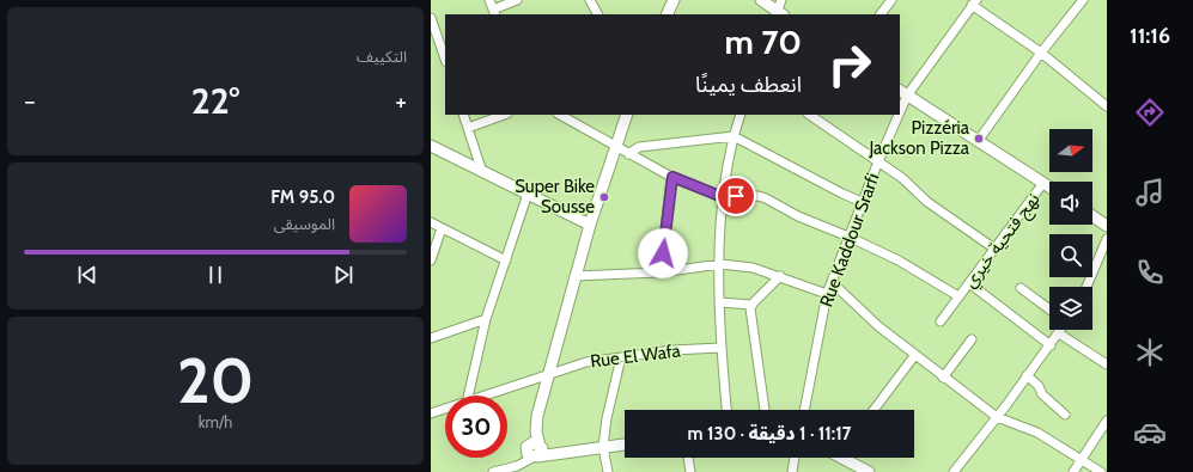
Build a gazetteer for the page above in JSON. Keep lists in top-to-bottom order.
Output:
{
  "streets": {
    "street": ["Rue Kaddour Srarfi", "نهج فتحية خيري", "Rue El Wafa"]
  },
  "places": ["Pizzéria Jackson Pizza", "Super Bike Sousse"],
  "north": "right",
  "page": {
    "tabs": "11:16",
    "tile": [
      "التكييف",
      ["20", "km/h"]
    ],
    "turn": ["70 m", "انعطف يمينًا"],
    "heat": ["−", "22°", "+"],
    "song": ["95.0 FM", "الموسيقى"],
    "limit": "30",
    "trip": "11:17 · 1 دقيقة · 130 m"
  }
}
